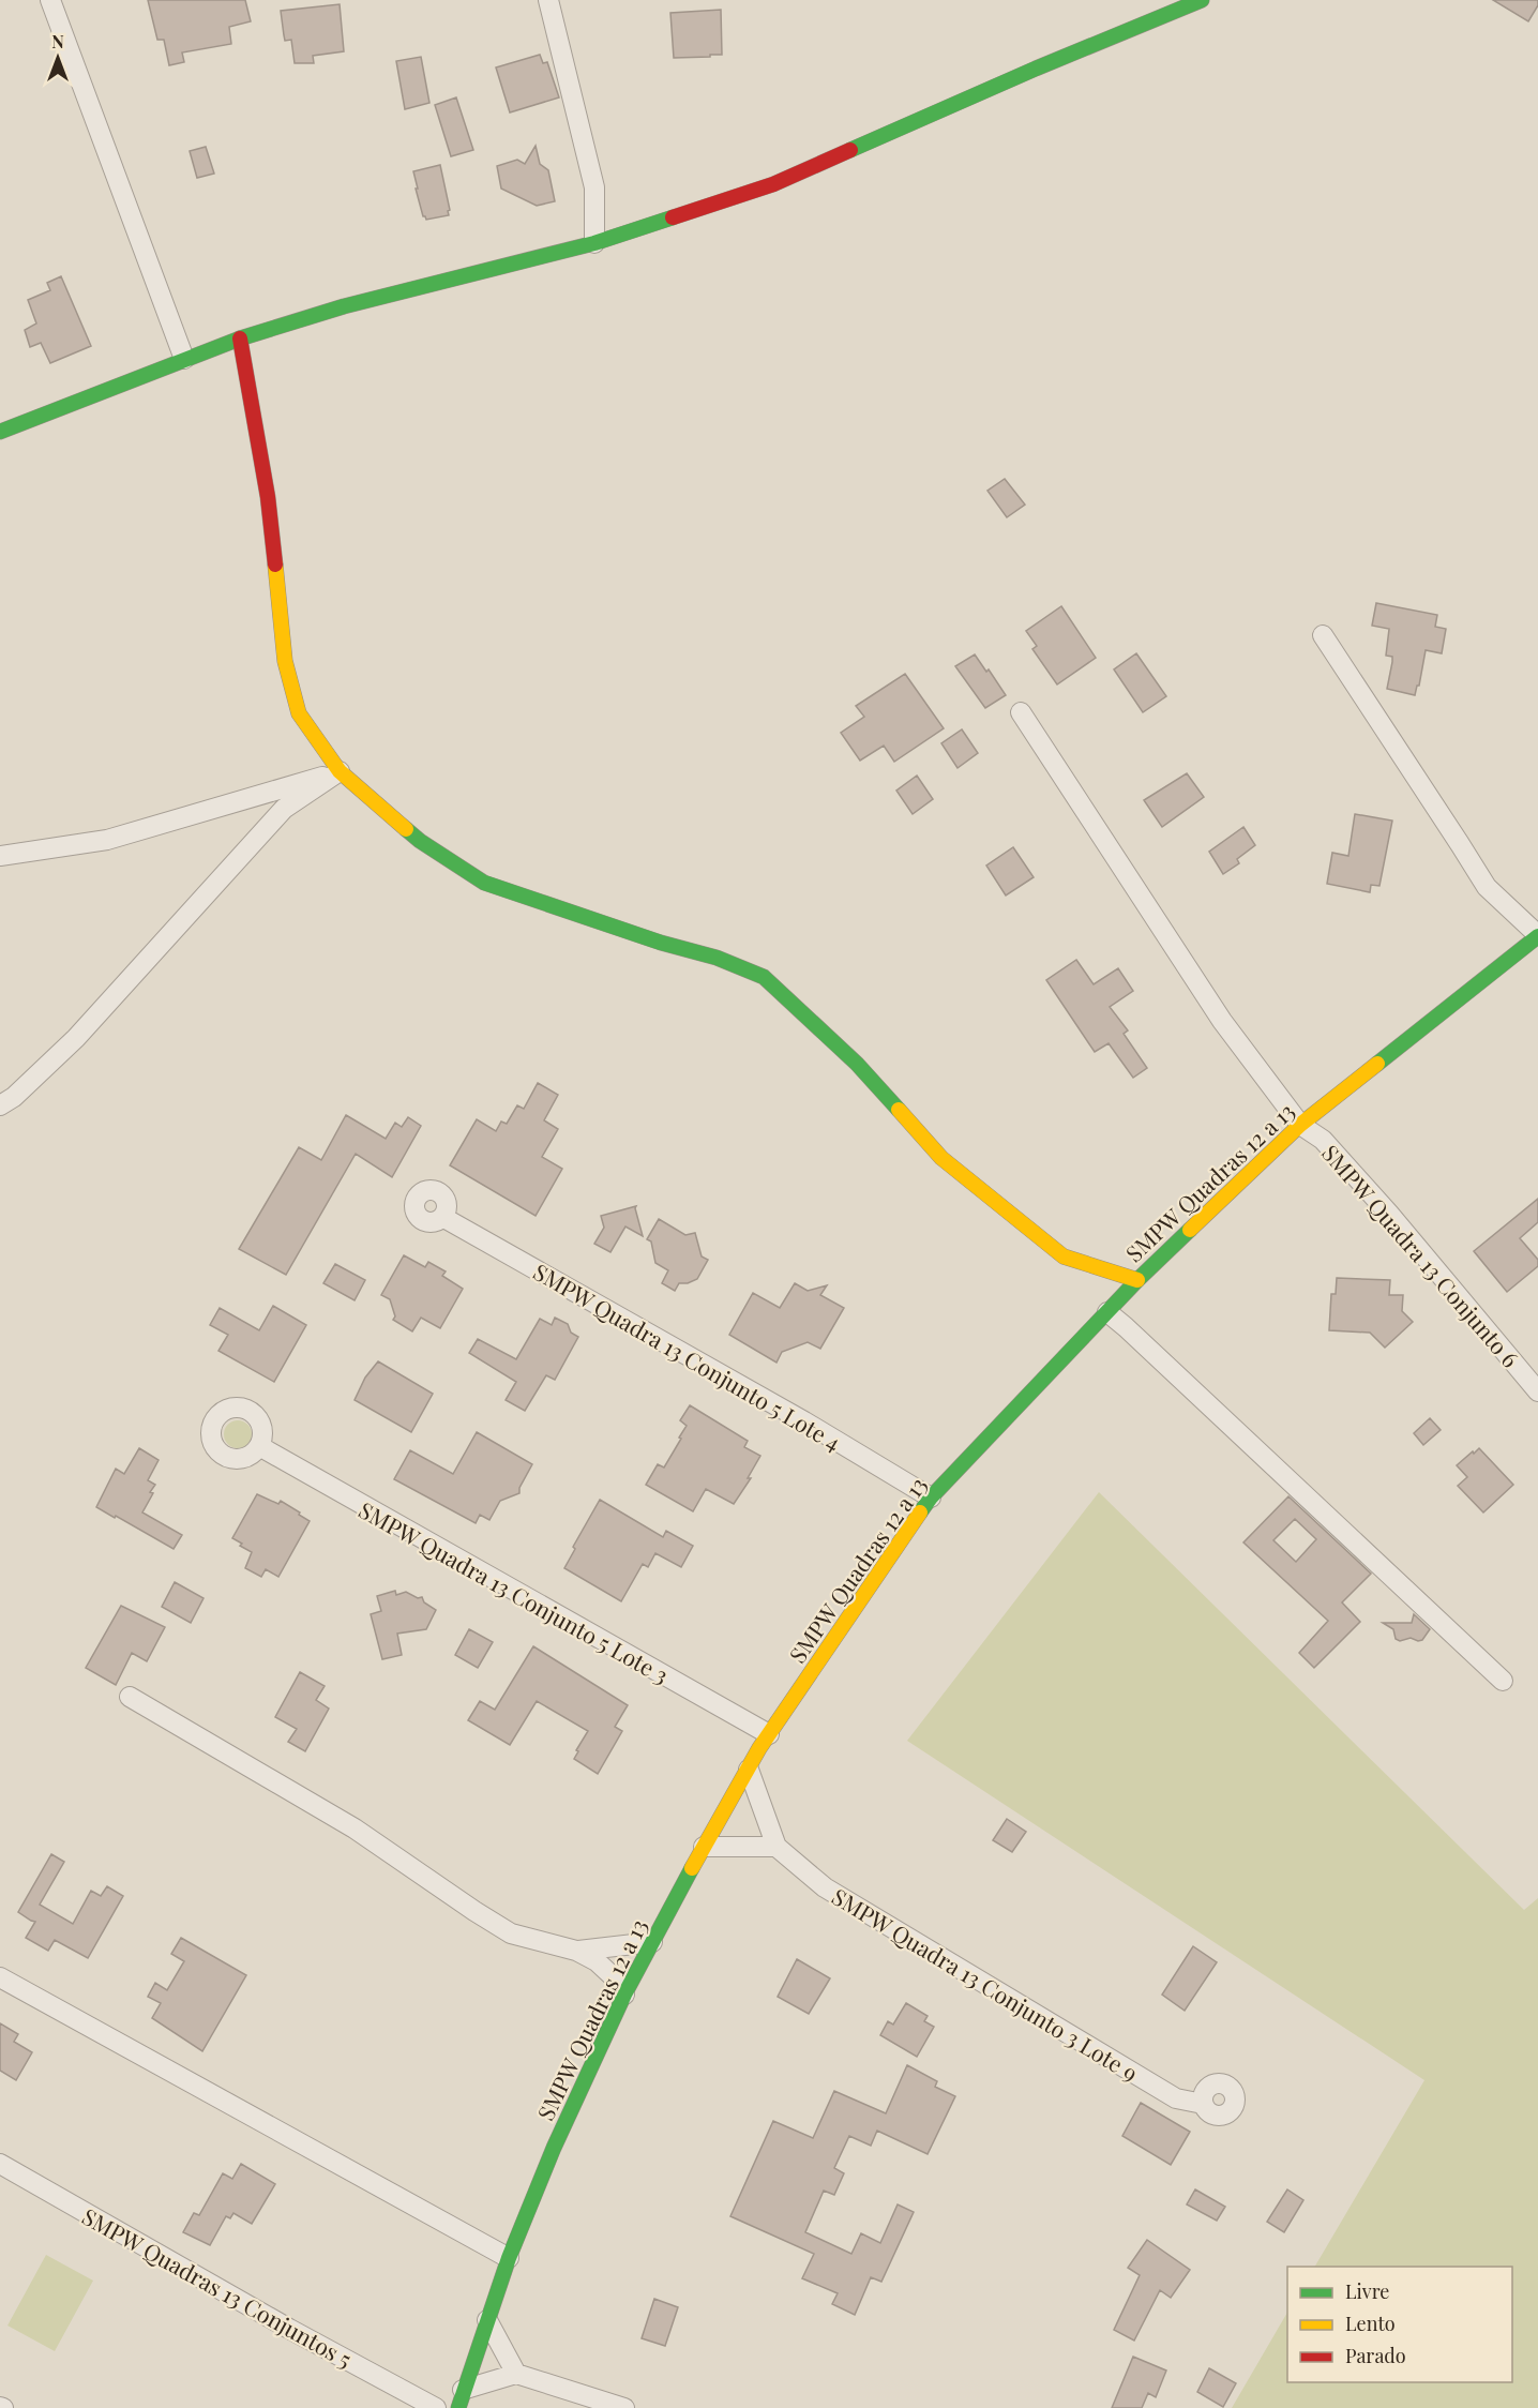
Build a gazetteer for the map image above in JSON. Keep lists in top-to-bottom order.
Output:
{
  "streets": {
    "street": [
      "SMPW Quadras 12 a 13",
      "SMPW Quadra 13 Conjunto 6",
      "SMPW Quadra 13 Conjunto 5 Lote 4",
      "SMPW Quadra 13 Conjunto 5 Lote 3",
      "SMPW Quadra 13 Conjunto 3 Lote 9",
      "SMPW Quadras 13 Conjuntos 5"
    ]
  },
  "crossings": [
    ["SMPW Quadras 12 a 13", "SMPW Quadra 13 Conjunto 6"],
    ["SMPW Quadras 12 a 13", "SMPW Quadra 13 Conjunto 5 Lote 4"],
    ["SMPW Quadras 12 a 13", "SMPW Quadra 13 Conjunto 5 Lote 3"],
    ["SMPW Quadras 12 a 13", "SMPW Quadra 13 Conjunto 3 Lote 9"]
  ],
  "legend": ["Livre", "Lento", "Parado"],
  "north": "top"
}
